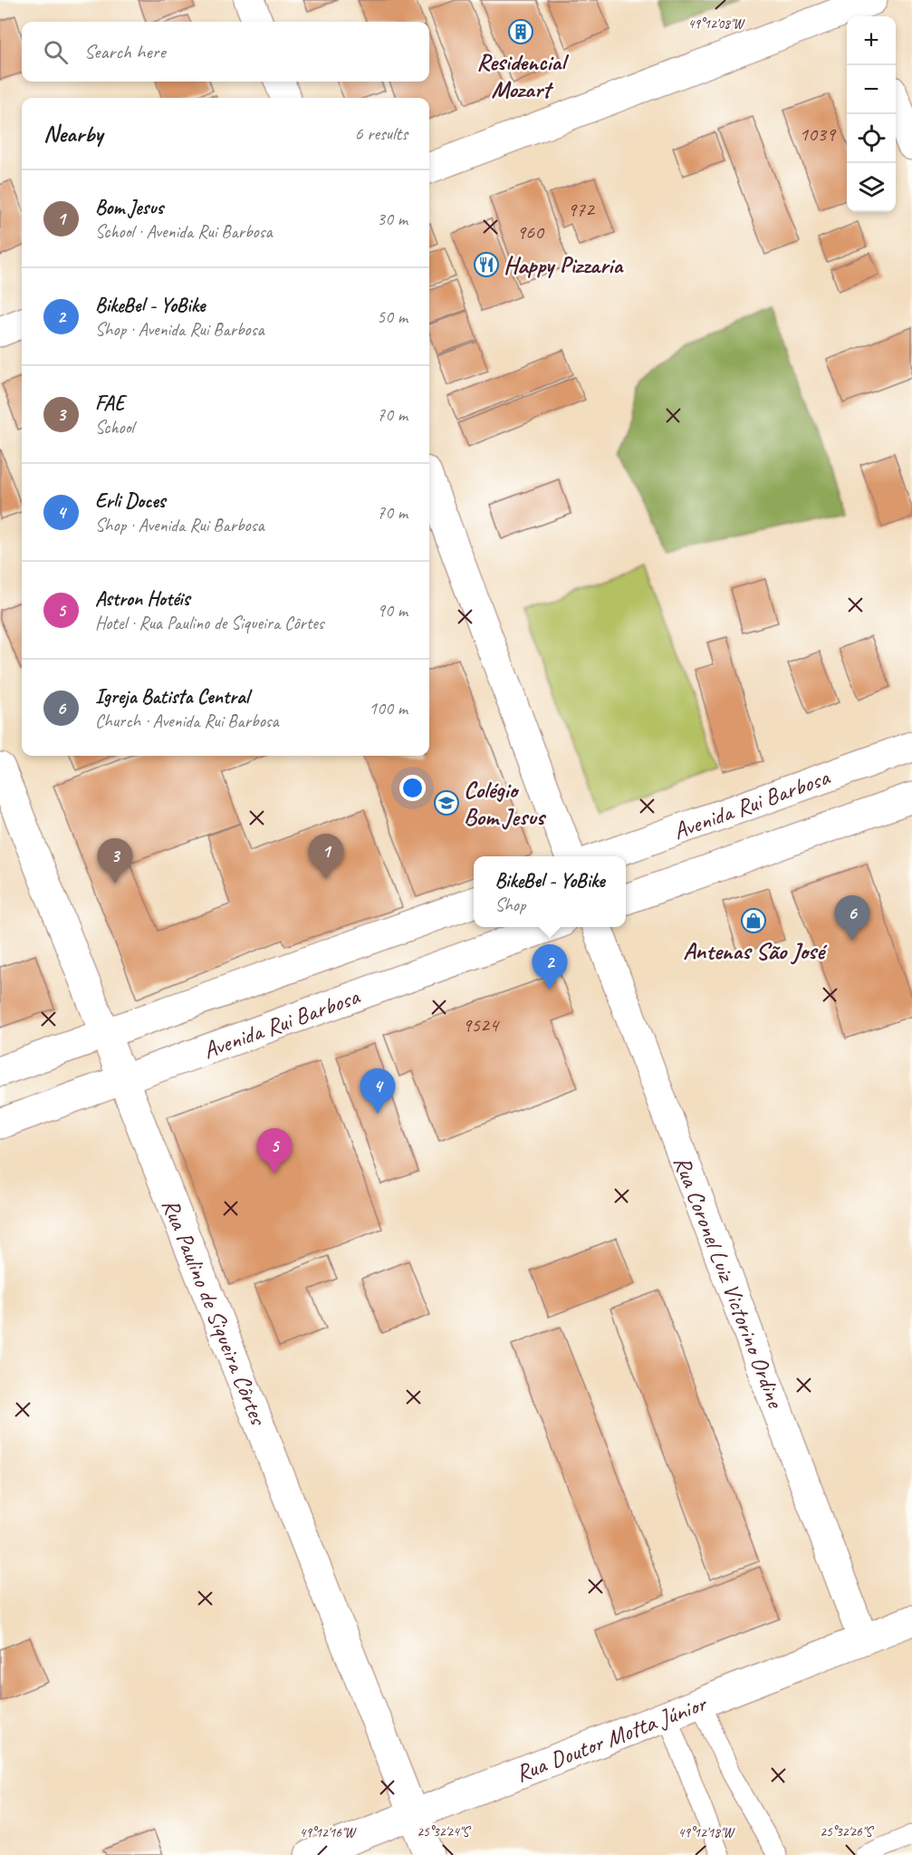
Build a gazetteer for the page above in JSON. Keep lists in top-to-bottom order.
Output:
{
  "streets": {
    "street": [
      "Avenida Rui Barbosa",
      "Rua Coronel Luiz Victorino Ordine",
      "Rua Paulino de Siqueira Côrtes",
      "Rua Doutor Motta Júnior"
    ]
  },
  "crossings": [
    ["Avenida Rui Barbosa", "Rua Paulino de Siqueira Côrtes"],
    ["Rua Coronel Luiz Victorino Ordine", "Rua Doutor Motta Júnior"],
    ["Rua Paulino de Siqueira Côrtes", "Rua Doutor Motta Júnior"]
  ],
  "places": {
    "building": ["Residencial Mozart"],
    "restaurant": ["Happy Pizzaria"],
    "school or university": ["Colégio Bom Jesus"],
    "shop": ["Antenas São José"]
  },
  "house_numbers": [
    "1039",
    "972",
    "960",
    "9524"
  ],
  "page": {
    "map_buttons": ["+", "−"],
    "search": "Search here",
    "heading": ["Nearby", "6 results"],
    "list": [
      {
        "mark": "1",
        "name": "Bom Jesus",
        "note": "School · Avenida Rui Barbosa",
        "value": "30 m"
      },
      {
        "mark": "2",
        "name": "BikeBel - YoBike",
        "note": "Shop · Avenida Rui Barbosa",
        "value": "50 m"
      },
      {
        "mark": "3",
        "name": "FAE",
        "note": "School",
        "value": "70 m"
      },
      {
        "mark": "4",
        "name": "Erli Doces",
        "note": "Shop · Avenida Rui Barbosa",
        "value": "70 m"
      },
      {
        "mark": "5",
        "name": "Astron Hotéis",
        "note": "Hotel · Rua Paulino de Siqueira Côrtes",
        "value": "90 m"
      },
      {
        "mark": "6",
        "name": "Igreja Batista Central",
        "note": "Church · Avenida Rui Barbosa",
        "value": "100 m"
      }
    ],
    "pins": [
      "1",
      "3",
      "6",
      "2",
      "4",
      "5"
    ],
    "popup": ["BikeBel - YoBike", "Shop"]
  },
  "coordinates": [
    "49°12'08\"W",
    "25°32'24\"S",
    "25°32'26\"S",
    "49°12'16\"W",
    "49°12'18\"W"
  ]
}
